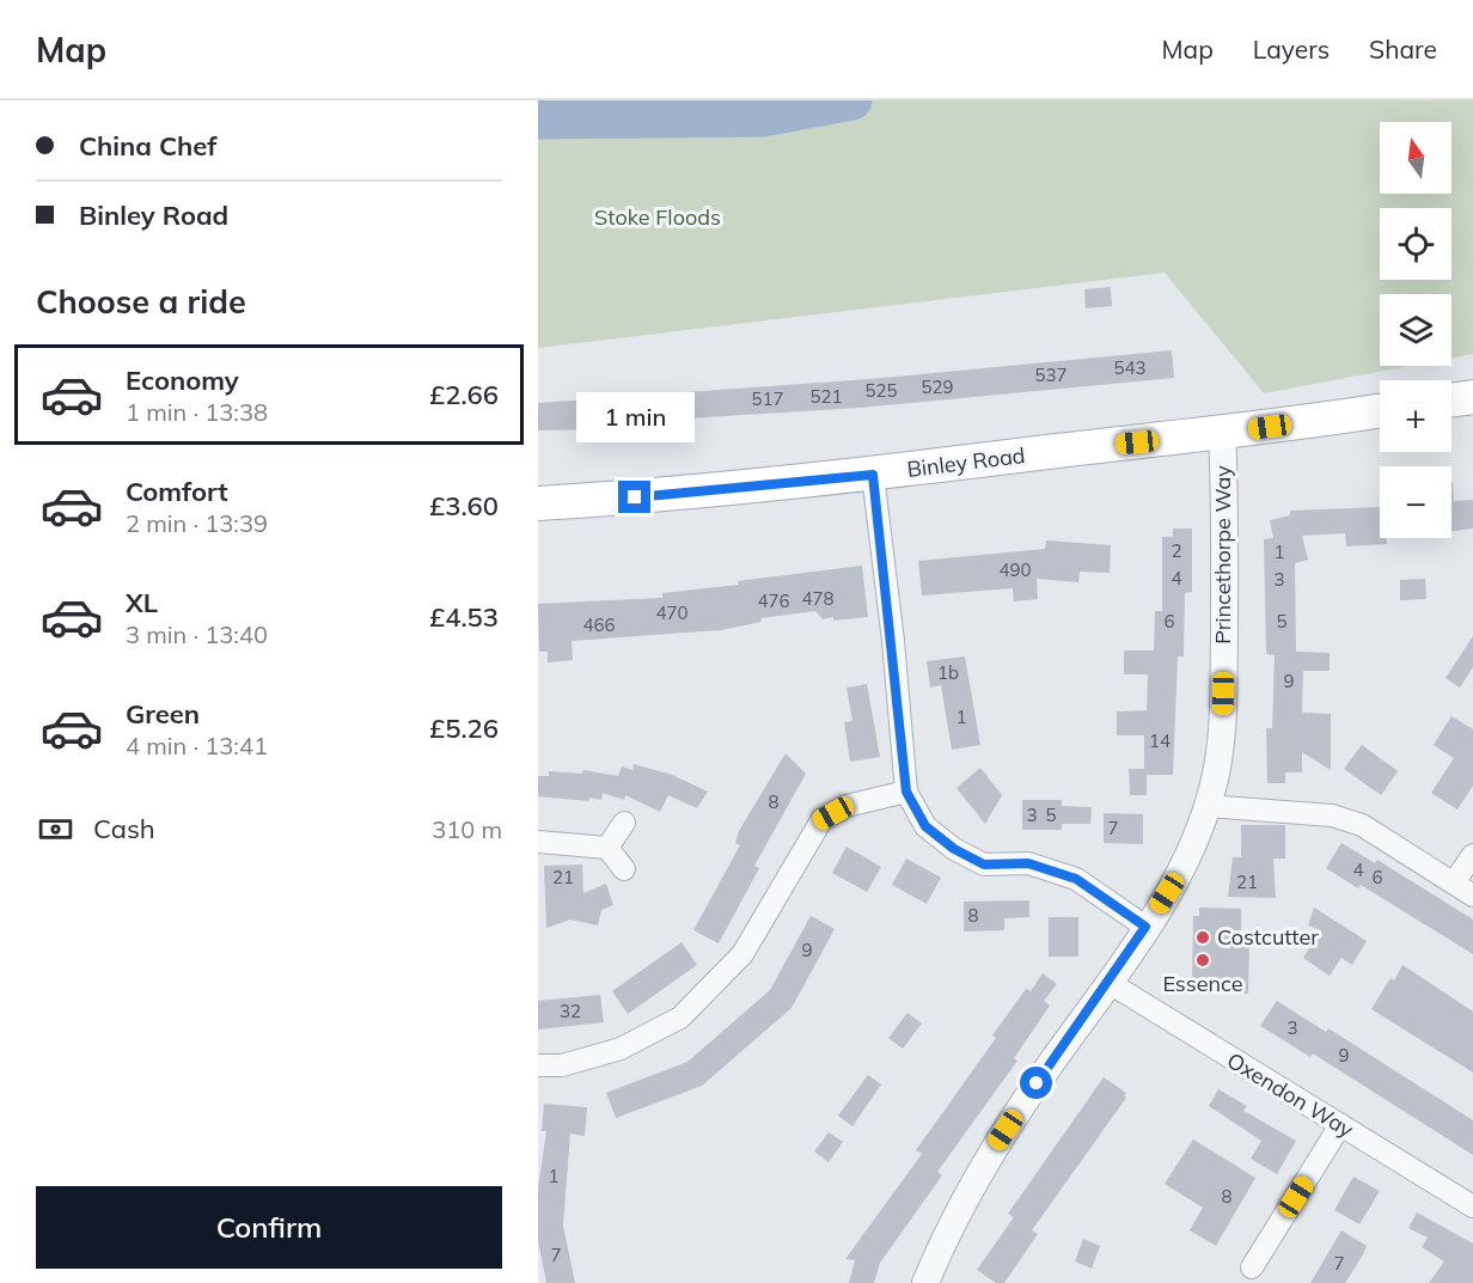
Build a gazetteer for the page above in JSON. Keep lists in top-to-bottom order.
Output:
{
  "streets": {
    "main road": ["Binley Road"],
    "street": ["Princethorpe Way", "Oxendon Way"]
  },
  "crossings": [
    ["Binley Road", "Princethorpe Way"],
    ["Princethorpe Way", "Oxendon Way"]
  ],
  "parks": ["Stoke Floods"],
  "places": ["Costcutter", "Essence"],
  "house_numbers": [
    "543",
    "537",
    "529",
    "525",
    "521",
    "517",
    "2",
    "1",
    "490",
    "4",
    "3",
    "478",
    "476",
    "470",
    "6",
    "5",
    "466",
    "1b",
    "9",
    "1",
    "14",
    "8",
    "3",
    "5",
    "7",
    "4",
    "21",
    "6",
    "21",
    "8",
    "9",
    "32",
    "3",
    "9",
    "1",
    "8",
    "7",
    "7"
  ],
  "north": "top",
  "page": {
    "header": "Map",
    "nav": ["Map", "Layers", "Share"],
    "banner": ["China Chef", "Binley Road"],
    "map_buttons": ["+", "−"],
    "heading": "Choose a ride",
    "list": [
      {
        "name": "Economy",
        "note": "1 min · 13:38",
        "value": "£2.66"
      },
      {
        "name": "Comfort",
        "note": "2 min · 13:39",
        "value": "£3.60"
      },
      {
        "name": "XL",
        "note": "3 min · 13:40",
        "value": "£4.53"
      },
      {
        "name": "Green",
        "note": "4 min · 13:41",
        "value": "£5.26"
      }
    ],
    "bubble": "1 min",
    "pay": ["Cash", "310 m"],
    "buttons": "Confirm"
  }
}
